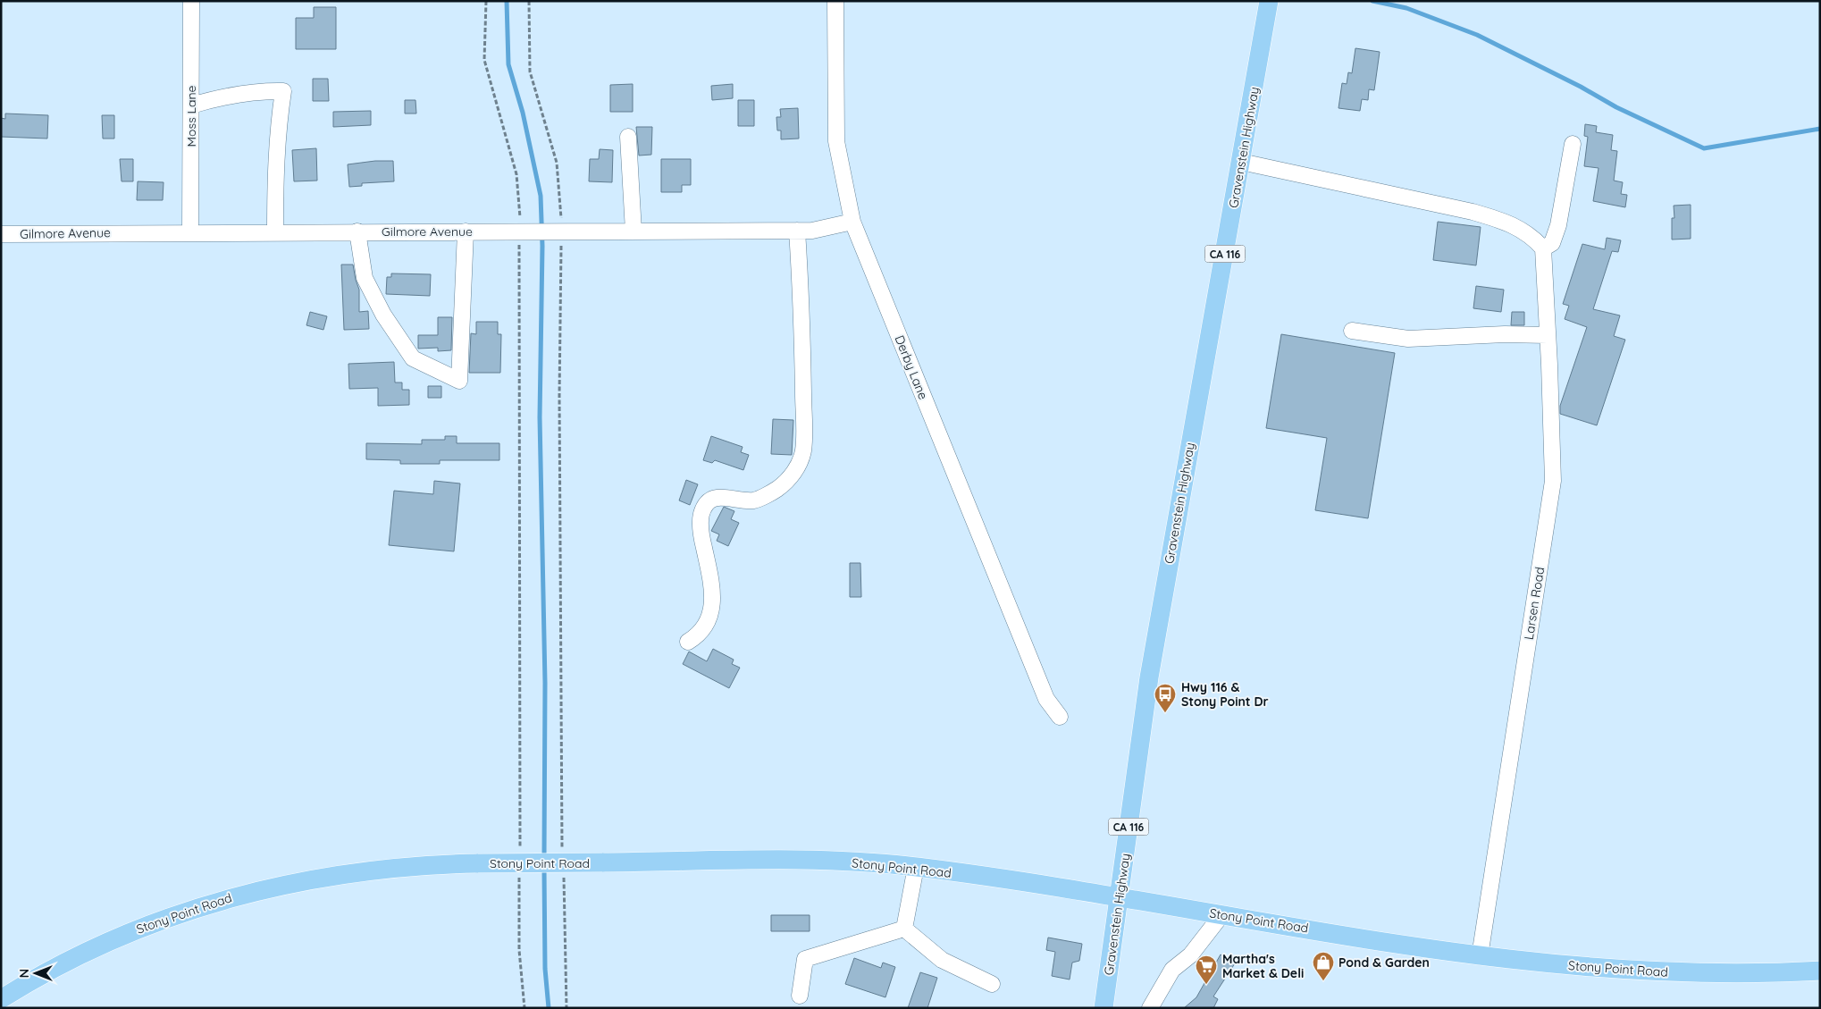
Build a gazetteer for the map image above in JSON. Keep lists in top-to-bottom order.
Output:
{
  "streets": {
    "main road": ["Gravenstein Highway", "CA 116", "Stony Point Road"],
    "street": [
      "Moss Lane",
      "Gilmore Avenue",
      "Derby Lane",
      "Larsen Road"
    ]
  },
  "crossings": [
    ["Moss Lane", "Gilmore Avenue"],
    ["Gravenstein Highway", "Stony Point Road"],
    ["Gilmore Avenue", "Derby Lane"],
    ["Larsen Road", "Stony Point Road"]
  ],
  "places": {
    "bus stop": ["Hwy 116 & Stony Point Dr"],
    "shop": ["Pond & Garden"],
    "supermarket": ["Martha's Market & Deli"]
  },
  "north": "left"
}
